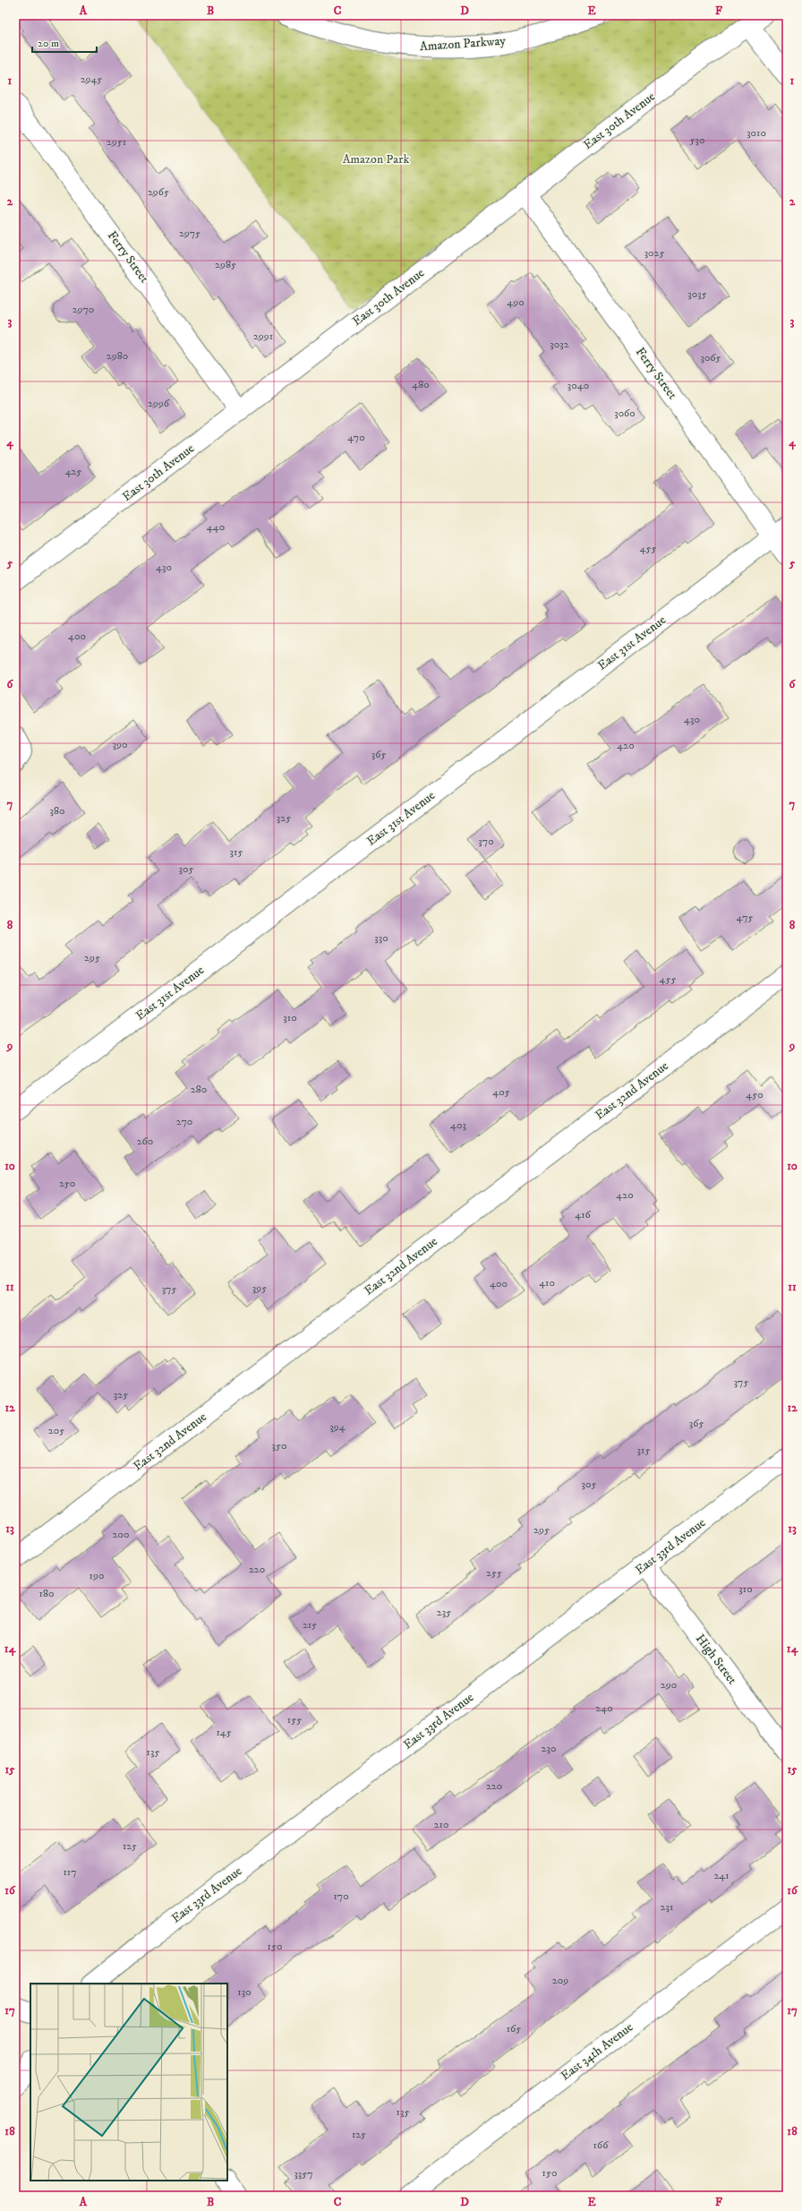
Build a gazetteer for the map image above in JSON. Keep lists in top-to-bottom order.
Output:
{
  "streets": {
    "street": [
      "Amazon Parkway",
      "East 30th Avenue",
      "Ferry Street",
      "East 31st Avenue",
      "East 32nd Avenue",
      "East 33rd Avenue",
      "High Street",
      "East 34th Avenue"
    ]
  },
  "crossings": [
    ["East 30th Avenue", "Ferry Street"],
    ["Ferry Street", "East 31st Avenue"],
    ["East 33rd Avenue", "High Street"]
  ],
  "parks": ["Amazon Park"],
  "house_numbers": [
    "2945",
    "3010",
    "530",
    "2951",
    "2965",
    "2975",
    "3025",
    "2985",
    "3035",
    "490",
    "2970",
    "2991",
    "3032",
    "2980",
    "3065",
    "480",
    "3040",
    "2996",
    "3060",
    "470",
    "425",
    "440",
    "455",
    "430",
    "400",
    "430",
    "390",
    "420",
    "365",
    "380",
    "325",
    "370",
    "315",
    "305",
    "475",
    "330",
    "295",
    "455",
    "310",
    "280",
    "405",
    "450",
    "270",
    "403",
    "260",
    "250",
    "420",
    "416",
    "410",
    "400",
    "395",
    "375",
    "375",
    "325",
    "365",
    "394",
    "205",
    "350",
    "315",
    "305",
    "295",
    "200",
    "220",
    "255",
    "190",
    "310",
    "180",
    "235",
    "215",
    "290",
    "240",
    "155",
    "145",
    "230",
    "135",
    "220",
    "210",
    "125",
    "117",
    "241",
    "170",
    "231",
    "150",
    "209",
    "130",
    "165",
    "135",
    "125",
    "166",
    "150",
    "3357"
  ],
  "scale_bar": "20 m",
  "grid": {
    "columns": [
      "A",
      "B",
      "C",
      "D",
      "E",
      "F"
    ],
    "rows": [
      "1",
      "2",
      "3",
      "4",
      "5",
      "6",
      "7",
      "8",
      "9",
      "10",
      "11",
      "12",
      "13",
      "14",
      "15",
      "16",
      "17",
      "18"
    ]
  }
}
